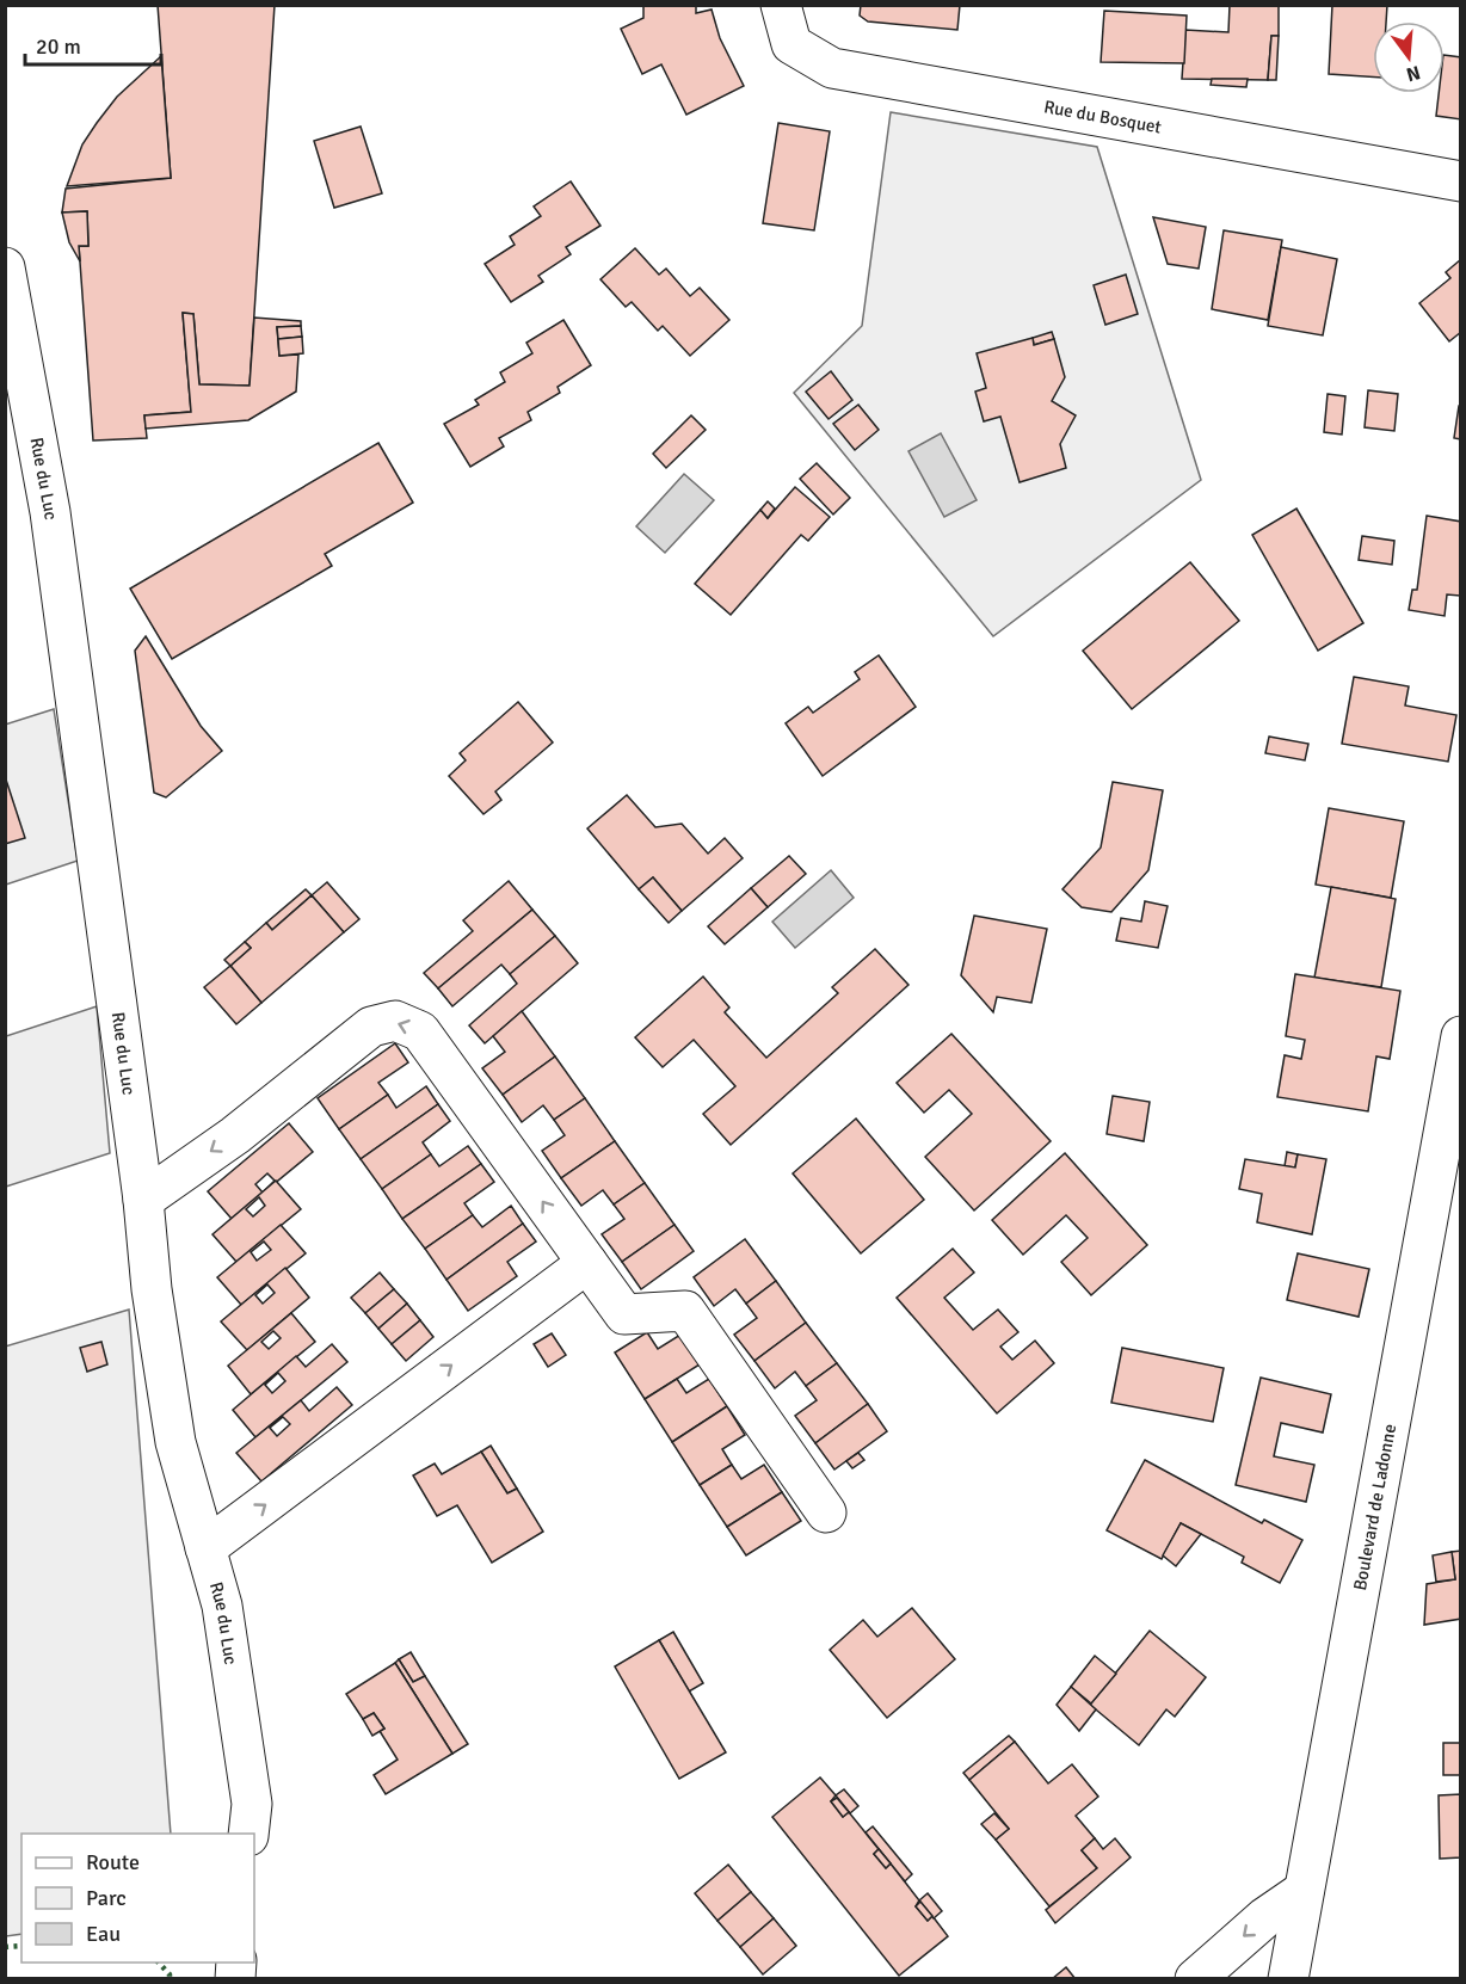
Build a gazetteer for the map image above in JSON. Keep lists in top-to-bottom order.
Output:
{
  "streets": {
    "street": ["Rue du Bosquet", "Rue du Luc", "Boulevard de Ladonne"]
  },
  "legend": ["Route", "Parc", "Eau"],
  "scale_bar": "20 m",
  "north": "bottom"
}
